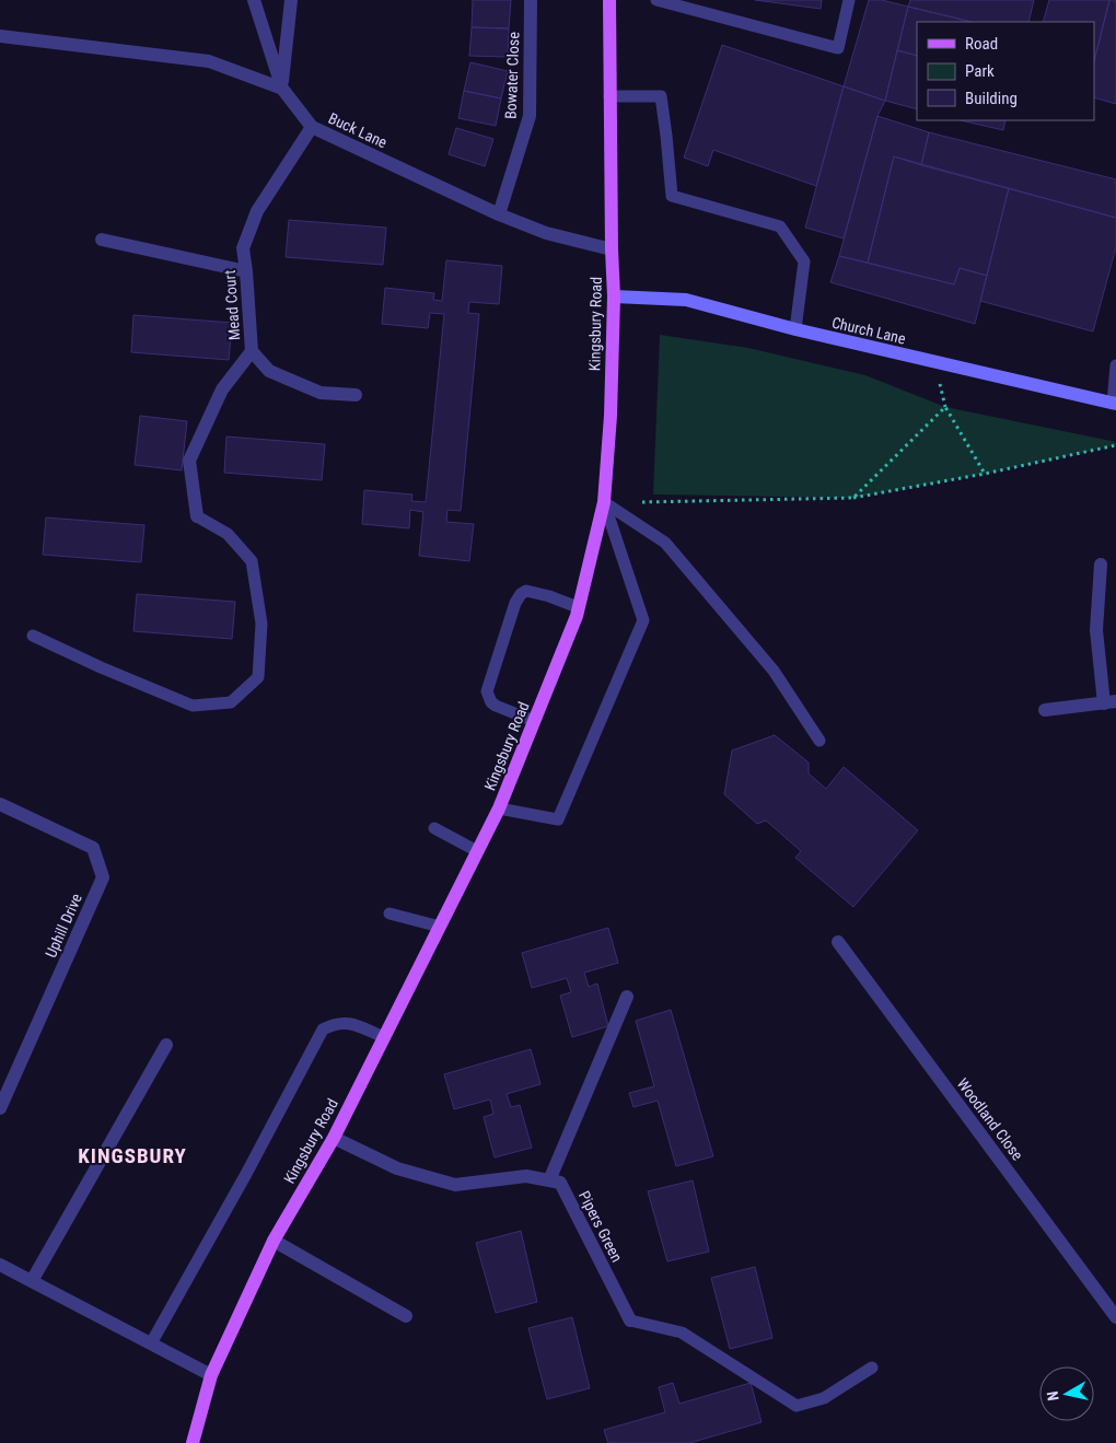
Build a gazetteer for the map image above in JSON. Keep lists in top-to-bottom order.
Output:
{
  "streets": {
    "main road": ["Kingsbury Road", "Church Lane"],
    "street": [
      "Bowater Close",
      "Buck Lane",
      "Mead Court",
      "Uphill Drive",
      "Woodland Close",
      "Pipers Green"
    ]
  },
  "crossings": [
    ["Bowater Close", "Buck Lane"],
    ["Buck Lane", "Mead Court"],
    ["Buck Lane", "Kingsbury Road"],
    ["Kingsbury Road", "Church Lane"]
  ],
  "districts": ["KINGSBURY"],
  "legend": ["Road", "Park", "Building"],
  "north": "left"
}
